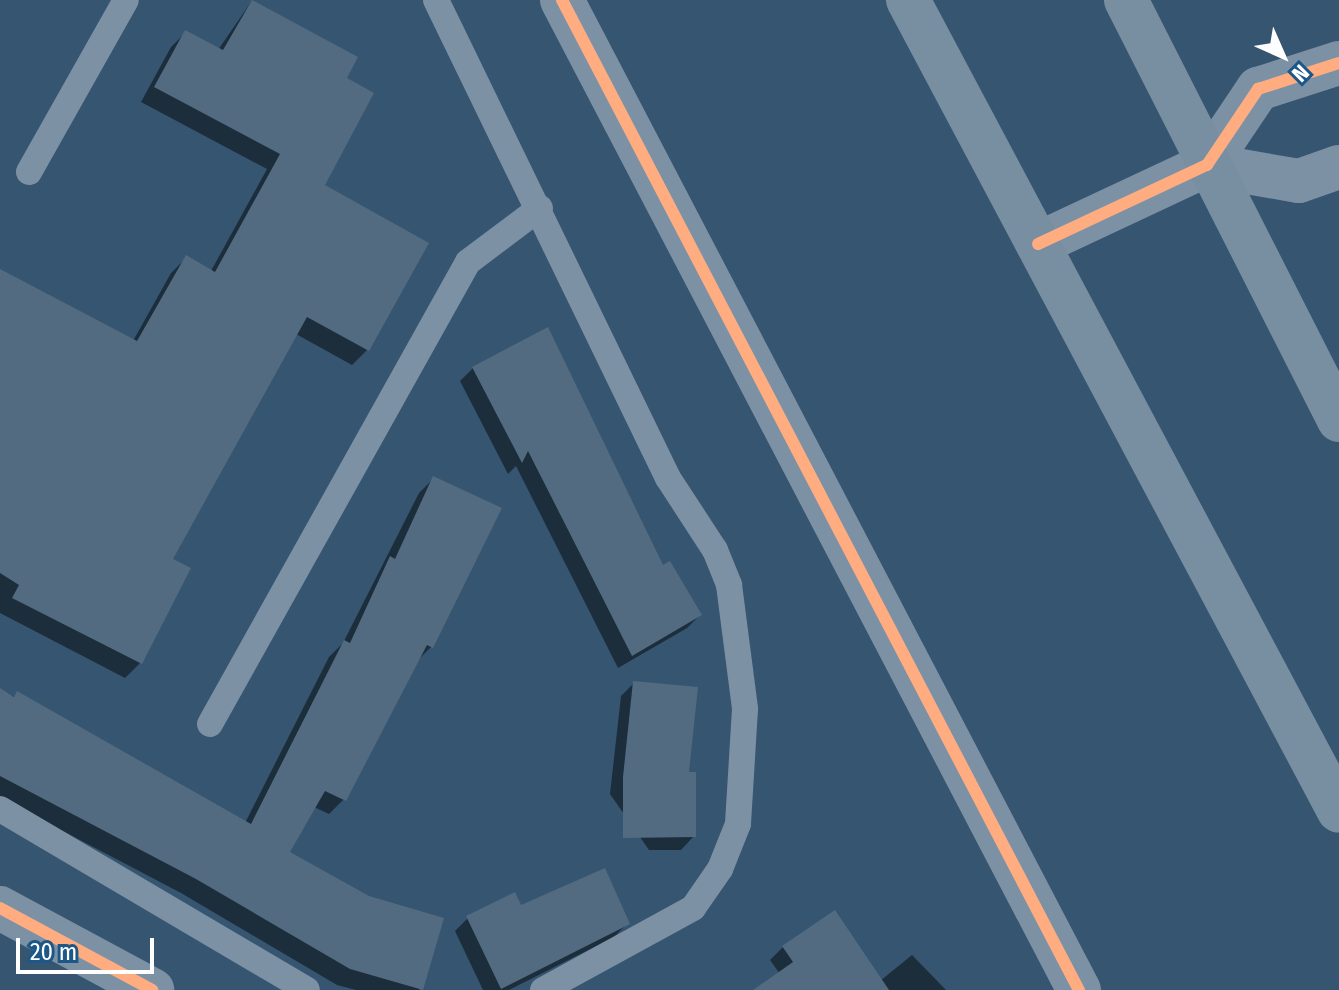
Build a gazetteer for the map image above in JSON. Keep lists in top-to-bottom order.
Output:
{
  "scale_bar": "20 m",
  "north": "bottom right"
}
